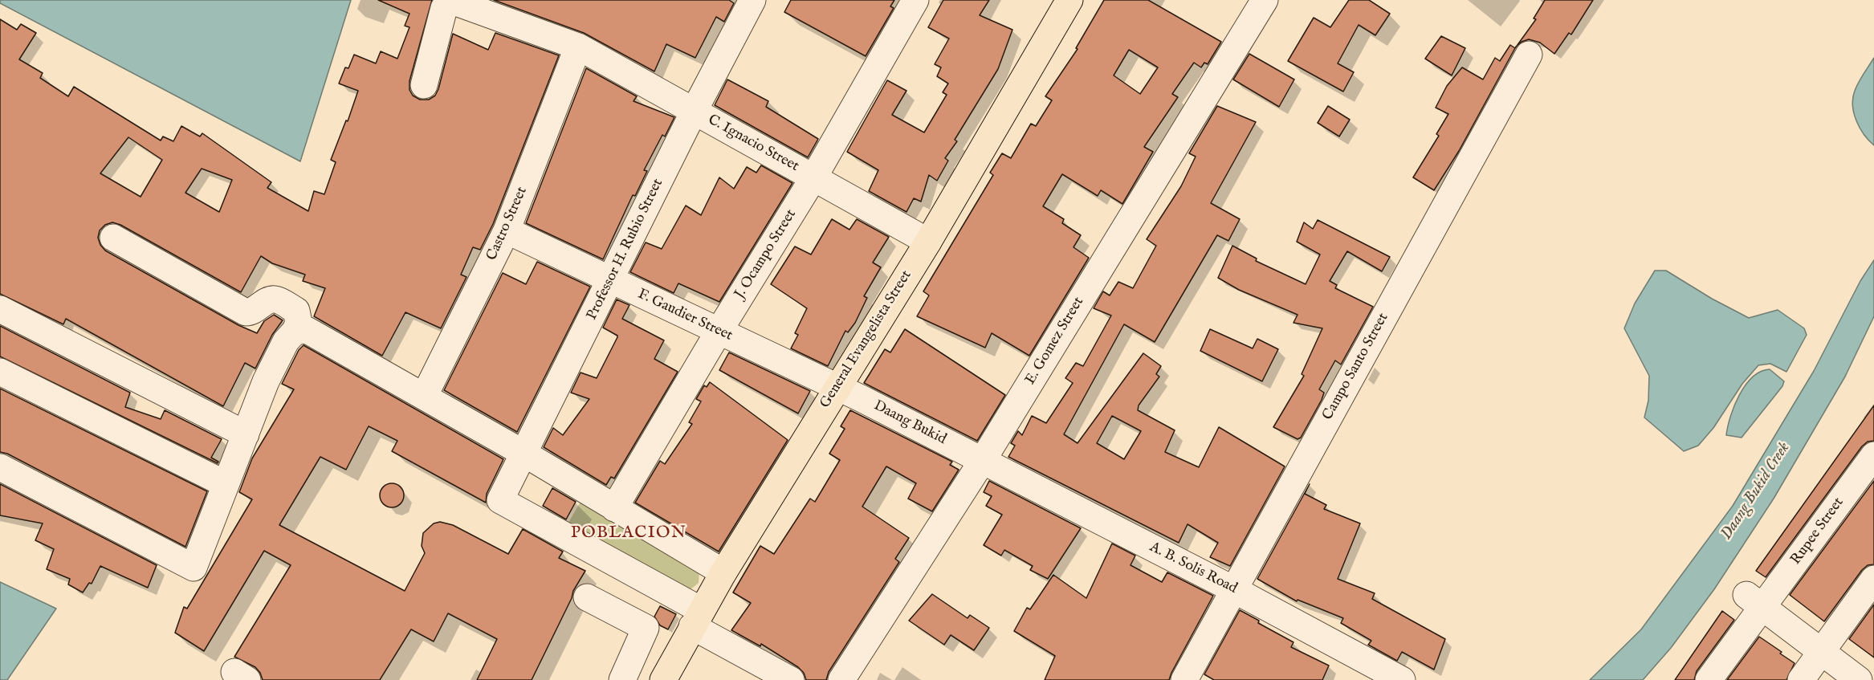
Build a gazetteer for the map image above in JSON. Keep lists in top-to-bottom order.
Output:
{
  "streets": {
    "main road": ["General Evangelista Street"],
    "street": [
      "C. Ignacio Street",
      "Castro Street",
      "Professor H. Rubio Street",
      "J. Ocampo Street",
      "F. Gaudier Street",
      "E. Gomez Street",
      "Campo Santo Street",
      "Daang Bukid",
      "Rupee Street",
      "A. B. Solis Road"
    ]
  },
  "crossings": [
    ["C. Ignacio Street", "Castro Street"],
    ["C. Ignacio Street", "Professor H. Rubio Street"],
    ["C. Ignacio Street", "J. Ocampo Street"],
    ["C. Ignacio Street", "General Evangelista Street"],
    ["Castro Street", "F. Gaudier Street"],
    ["Professor H. Rubio Street", "F. Gaudier Street"],
    ["Professor H. Rubio Street", "General Evangelista Street"],
    ["J. Ocampo Street", "F. Gaudier Street"],
    ["F. Gaudier Street", "General Evangelista Street"],
    ["F. Gaudier Street", "Daang Bukid"],
    ["General Evangelista Street", "Daang Bukid"],
    ["E. Gomez Street", "Daang Bukid"],
    ["E. Gomez Street", "A. B. Solis Road"],
    ["Campo Santo Street", "A. B. Solis Road"],
    ["Daang Bukid", "A. B. Solis Road"]
  ],
  "districts": ["POBLACION"],
  "water": ["Daang Bukid Creek"]
}
